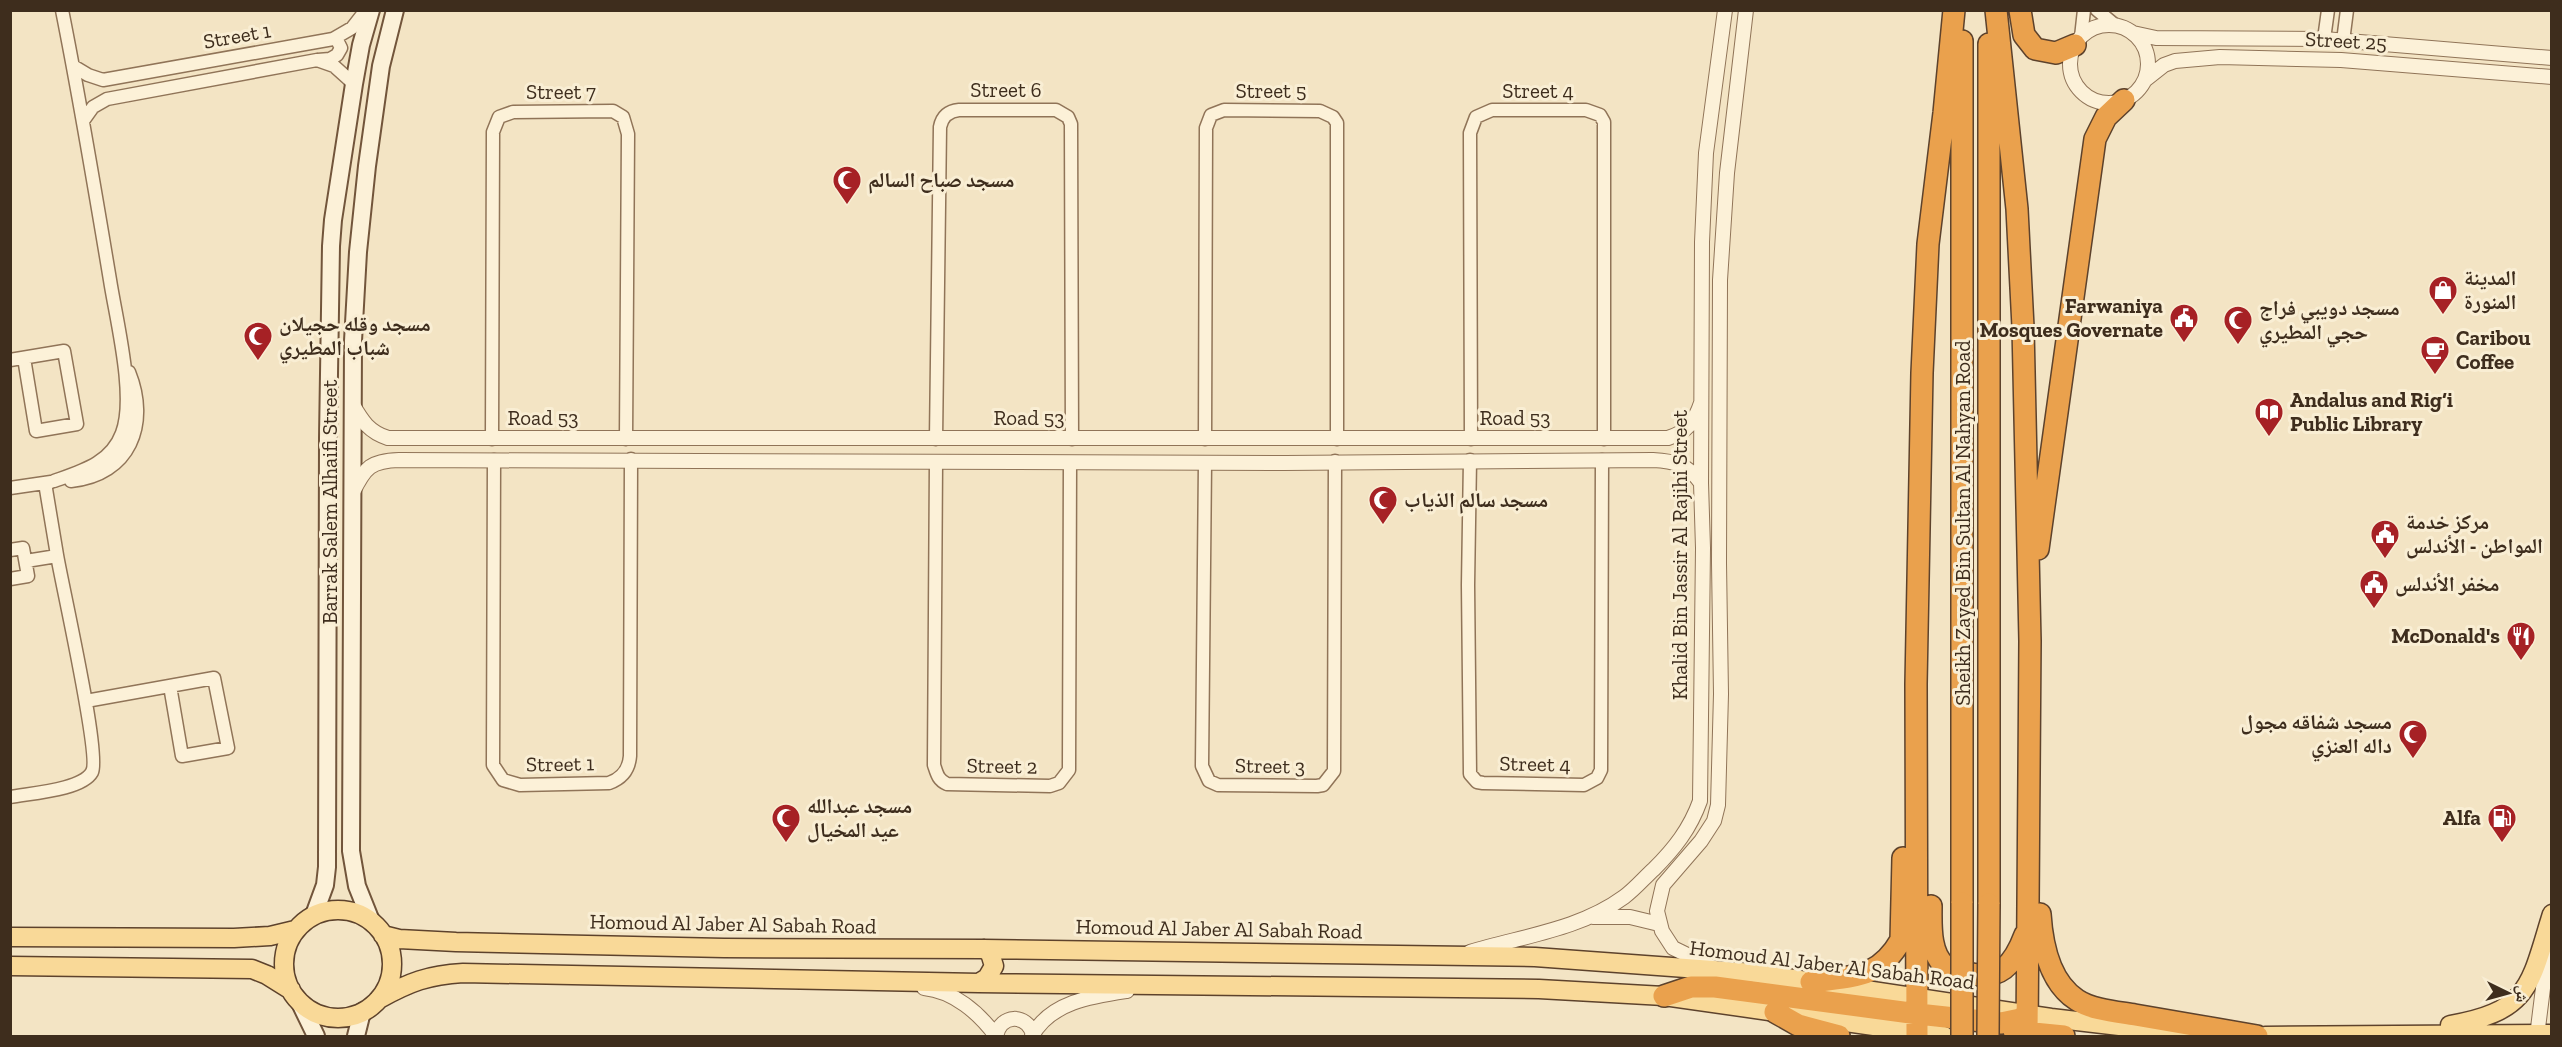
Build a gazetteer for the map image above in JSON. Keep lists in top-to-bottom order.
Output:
{
  "streets": {
    "highway": ["Sheikh Zayed Bin Sultan Al Nahyan Road"],
    "main road": ["Barrak Salem Alhaifi Street", "Homoud Al Jaber Al Sabah Road"],
    "street": [
      "Street 1",
      "Street 25",
      "Street 6",
      "Street 5",
      "Street 4",
      "Street 7",
      "Road 53",
      "Khalid Bin Jassir Al Rajihi Street",
      "Street 2",
      "Street 3"
    ]
  },
  "crossings": [
    ["Street 1", "Road 53"],
    ["Street 6", "Road 53"],
    ["Street 5", "Road 53"],
    ["Street 4", "Road 53"],
    ["Street 7", "Road 53"],
    ["Road 53", "Barrak Salem Alhaifi Street"],
    ["Road 53", "Khalid Bin Jassir Al Rajihi Street"],
    ["Road 53", "Street 2"],
    ["Road 53", "Street 3"],
    ["Barrak Salem Alhaifi Street", "Homoud Al Jaber Al Sabah Road"],
    ["Khalid Bin Jassir Al Rajihi Street", "Homoud Al Jaber Al Sabah Road"]
  ],
  "places": {
    "mosque": [
      "مسجد صباح السالم",
      "مسجد دويبي فراج حجي المطيري",
      "مسجد وقله حجيلان شباب المطيري",
      "مسجد سالم الذياب",
      "مسجد شفاقه مجول داله العنزي",
      "مسجد عبدالله عيد المخيال"
    ],
    "shop": ["المدينة المنورة"],
    "public building": ["Farwaniya Mosques Governate", "مركز خدمة المواطن - الأندلس", "مخفر الأندلس"],
    "cafe": ["Caribou Coffee"],
    "library": ["Andalus and Rig‘i Public Library"],
    "restaurant": ["McDonald's"],
    "fuel station": ["Alfa"]
  },
  "north": "right"
}
